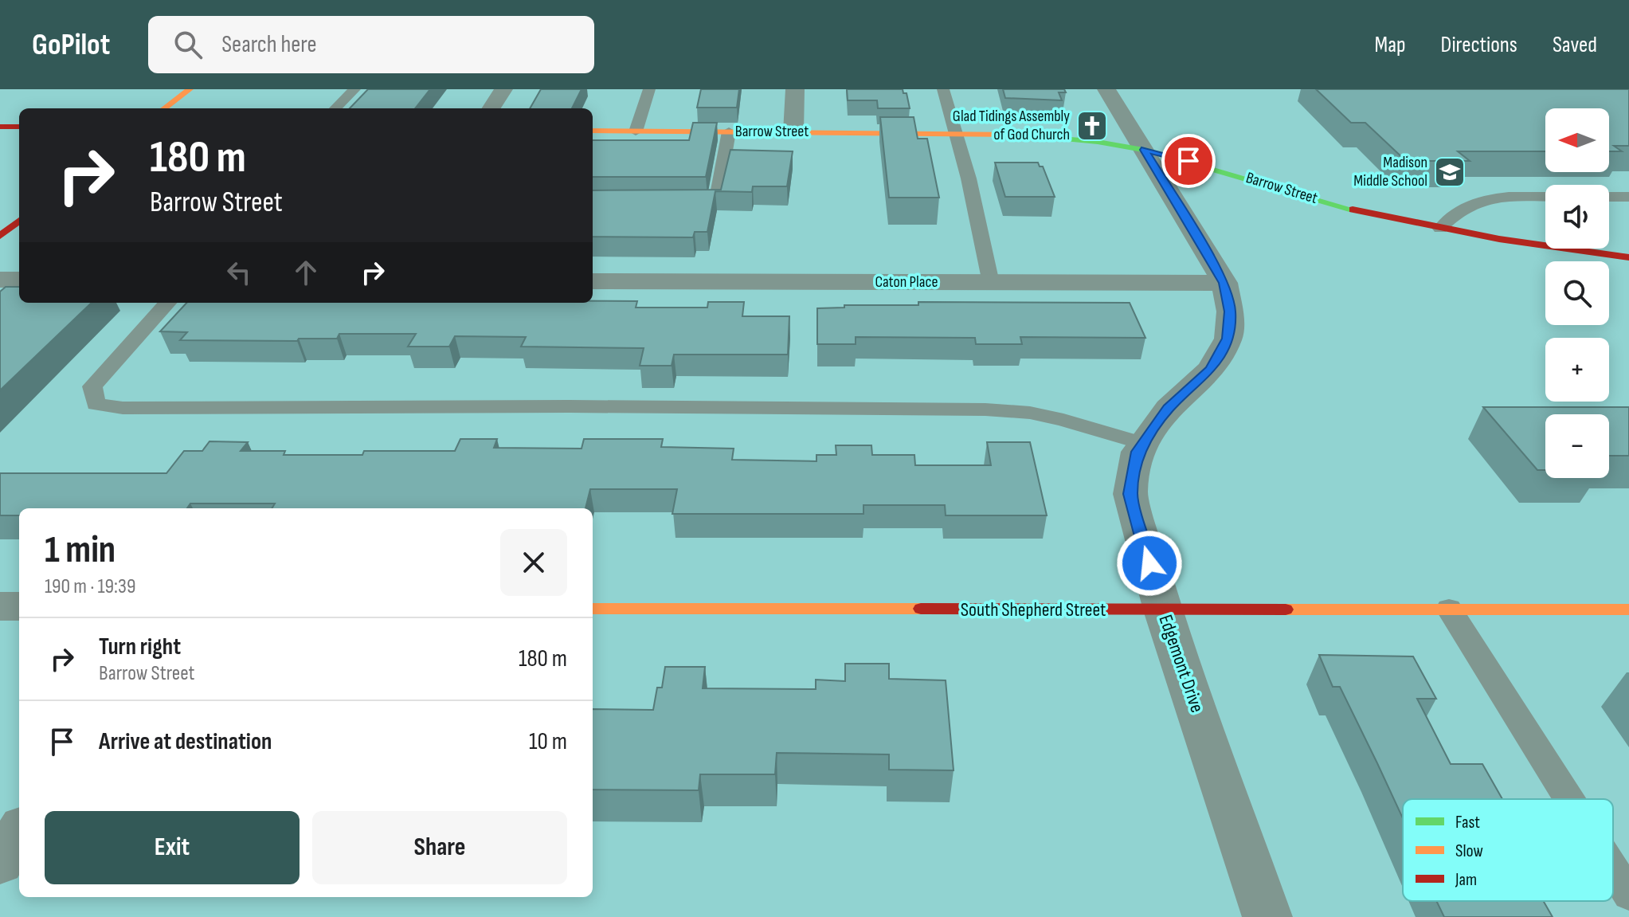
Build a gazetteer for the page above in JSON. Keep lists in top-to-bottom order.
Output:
{
  "streets": {
    "street": [
      "Barrow Street",
      "Caton Place",
      "South Shepherd Street",
      "Edgemont Drive"
    ]
  },
  "crossings": [
    ["Barrow Street", "Edgemont Drive"],
    ["Caton Place", "Edgemont Drive"],
    ["South Shepherd Street", "Edgemont Drive"]
  ],
  "places": {
    "church": ["Glad Tidings Assembly of God Church"],
    "school or university": ["Madison Middle School"]
  },
  "legend": ["Fast", "Slow", "Jam"],
  "north": "left",
  "page": {
    "header": "GoPilot",
    "search": "Search here",
    "nav": ["Map", "Directions", "Saved"],
    "map_buttons": ["+", "−"],
    "turn": ["180 m", "Barrow Street"],
    "heading": ["1 min", "190 m · 19:39"],
    "list": [
      {
        "name": "Turn right",
        "note": "Barrow Street",
        "value": "180 m"
      },
      {
        "name": "Arrive at destination",
        "value": "10 m"
      }
    ],
    "buttons": ["Exit", "Share"]
  }
}
